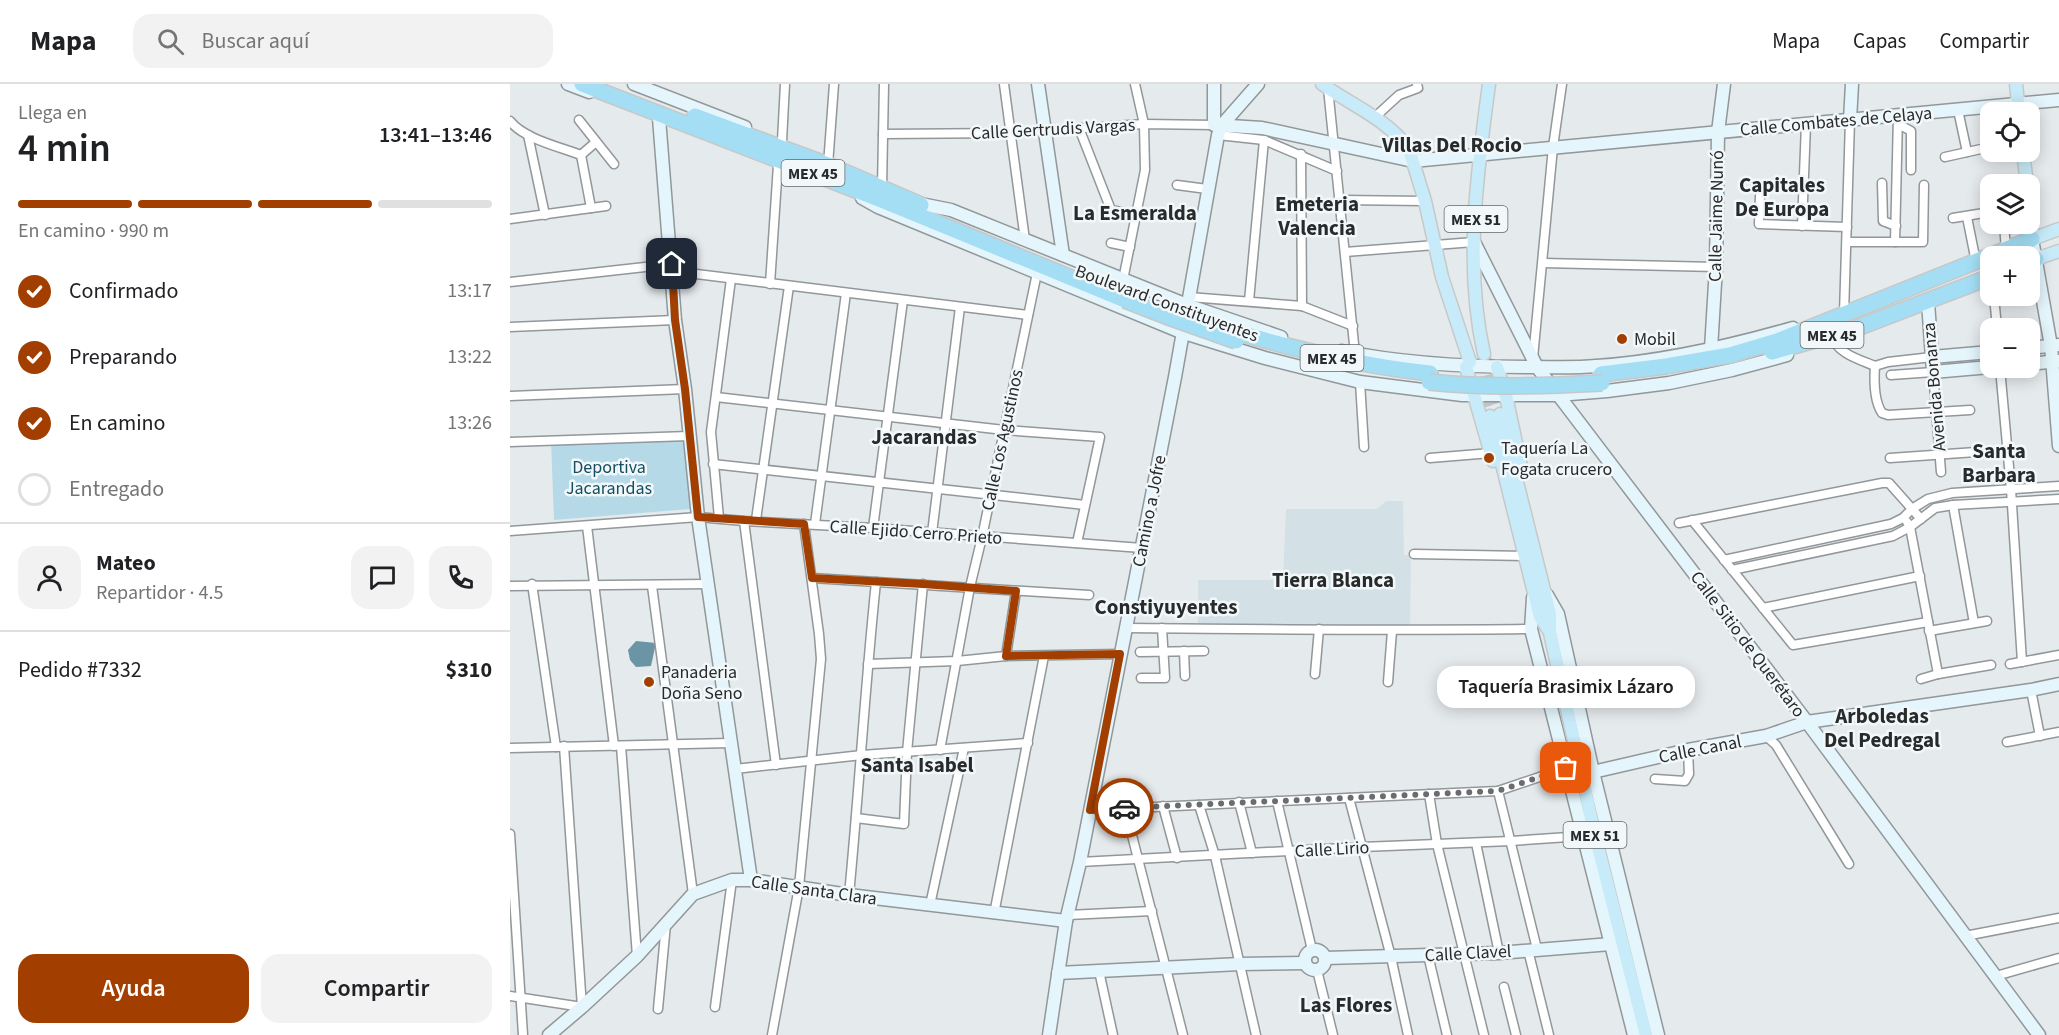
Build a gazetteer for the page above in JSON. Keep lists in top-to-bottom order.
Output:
{
  "streets": {
    "highway": ["MEX 45", "Boulevard Constituyentes"],
    "main road": ["MEX 51"],
    "street": [
      "Calle Combates de Celaya",
      "Calle Gertrudis Vargas",
      "Calle Jaime Nunó",
      "Avenida Bonanza",
      "Calle Los Agustinos",
      "Camino a Jofre",
      "Calle Ejido Cerro Prieto",
      "Calle Sitio de Querétaro",
      "Calle Canal",
      "Calle Lirio",
      "Calle Santa Clara",
      "Calle Clavel"
    ]
  },
  "crossings": [
    ["Calle Combates de Celaya", "Calle Gertrudis Vargas"],
    ["Calle Combates de Celaya", "Calle Jaime Nunó"],
    ["Calle Combates de Celaya", "MEX 51"],
    ["Calle Combates de Celaya", "Camino a Jofre"],
    ["Calle Gertrudis Vargas", "Camino a Jofre"],
    ["MEX 51", "Calle Sitio de Querétaro"],
    ["Boulevard Constituyentes", "Avenida Bonanza"],
    ["Boulevard Constituyentes", "Calle Los Agustinos"],
    ["Calle Los Agustinos", "Calle Ejido Cerro Prieto"],
    ["Camino a Jofre", "Calle Ejido Cerro Prieto"],
    ["Camino a Jofre", "Calle Lirio"],
    ["Camino a Jofre", "Calle Santa Clara"],
    ["Calle Sitio de Querétaro", "Calle Canal"]
  ],
  "districts": [
    "Villas Del Rocio",
    "Capitales De Europa",
    "Emeteria Valencia",
    "La Esmeralda",
    "Jacarandas",
    "Santa Barbara",
    "Tierra Blanca",
    "Constiyuyentes",
    "Arboledas Del Pedregal",
    "Santa Isabel",
    "Las Flores"
  ],
  "parks": ["Deportiva Jacarandas"],
  "places": [
    "Mobil",
    "Taquería La Fogata crucero",
    "Panaderia Doña Seno",
    "Taquería Brasimix Lázaro"
  ],
  "page": {
    "header": "Mapa",
    "search": "Buscar aquí",
    "nav": ["Mapa", "Capas", "Compartir"],
    "heading": ["4 min", "Llega en", "13:41–13:46"],
    "panel": [
      "Mateo",
      "Repartidor · 4.5",
      "Pedido #7332",
      "$310"
    ],
    "map_buttons": ["+", "−"],
    "bar": "En camino · 990 m",
    "list": [
      ["Confirmado", "13:17"],
      ["Preparando", "13:22"],
      ["En camino", "13:26"],
      "Entregado"
    ],
    "bubble": "Taquería Brasimix Lázaro",
    "buttons": ["Ayuda", "Compartir"]
  }
}
